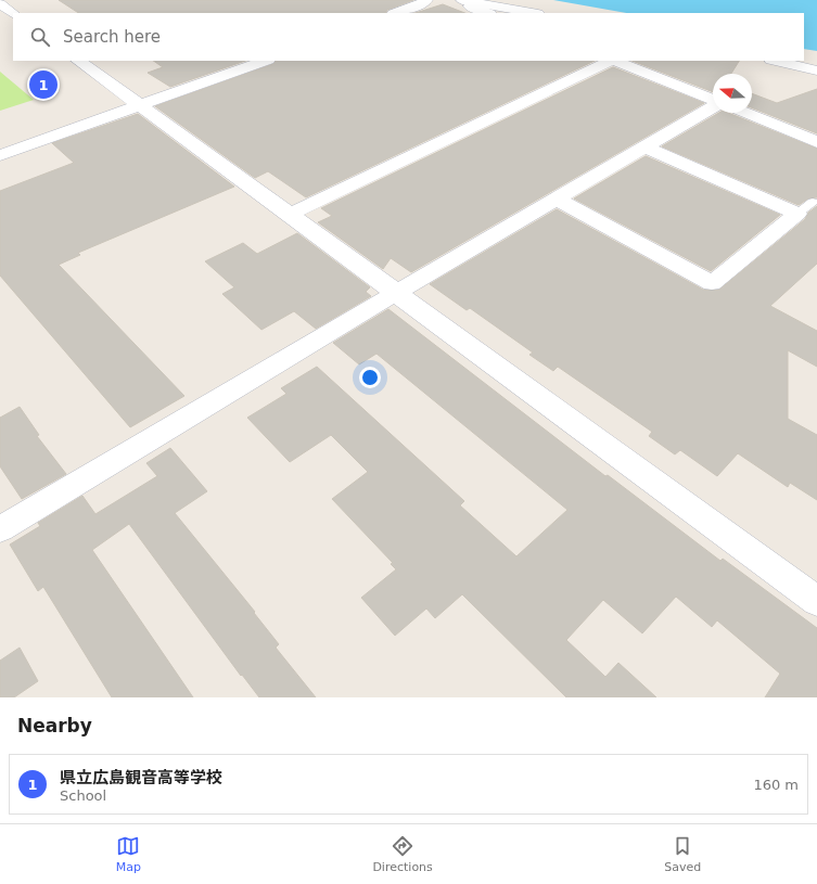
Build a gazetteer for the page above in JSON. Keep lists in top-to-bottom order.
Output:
{
  "north": "left",
  "page": {
    "search": "Search here",
    "pins": "1",
    "heading": "Nearby",
    "list": [
      {
        "mark": "1",
        "name": "県立広島観音高等学校",
        "note": "School",
        "value": "160 m"
      }
    ],
    "nav": ["Map", "Directions", "Saved"]
  }
}
